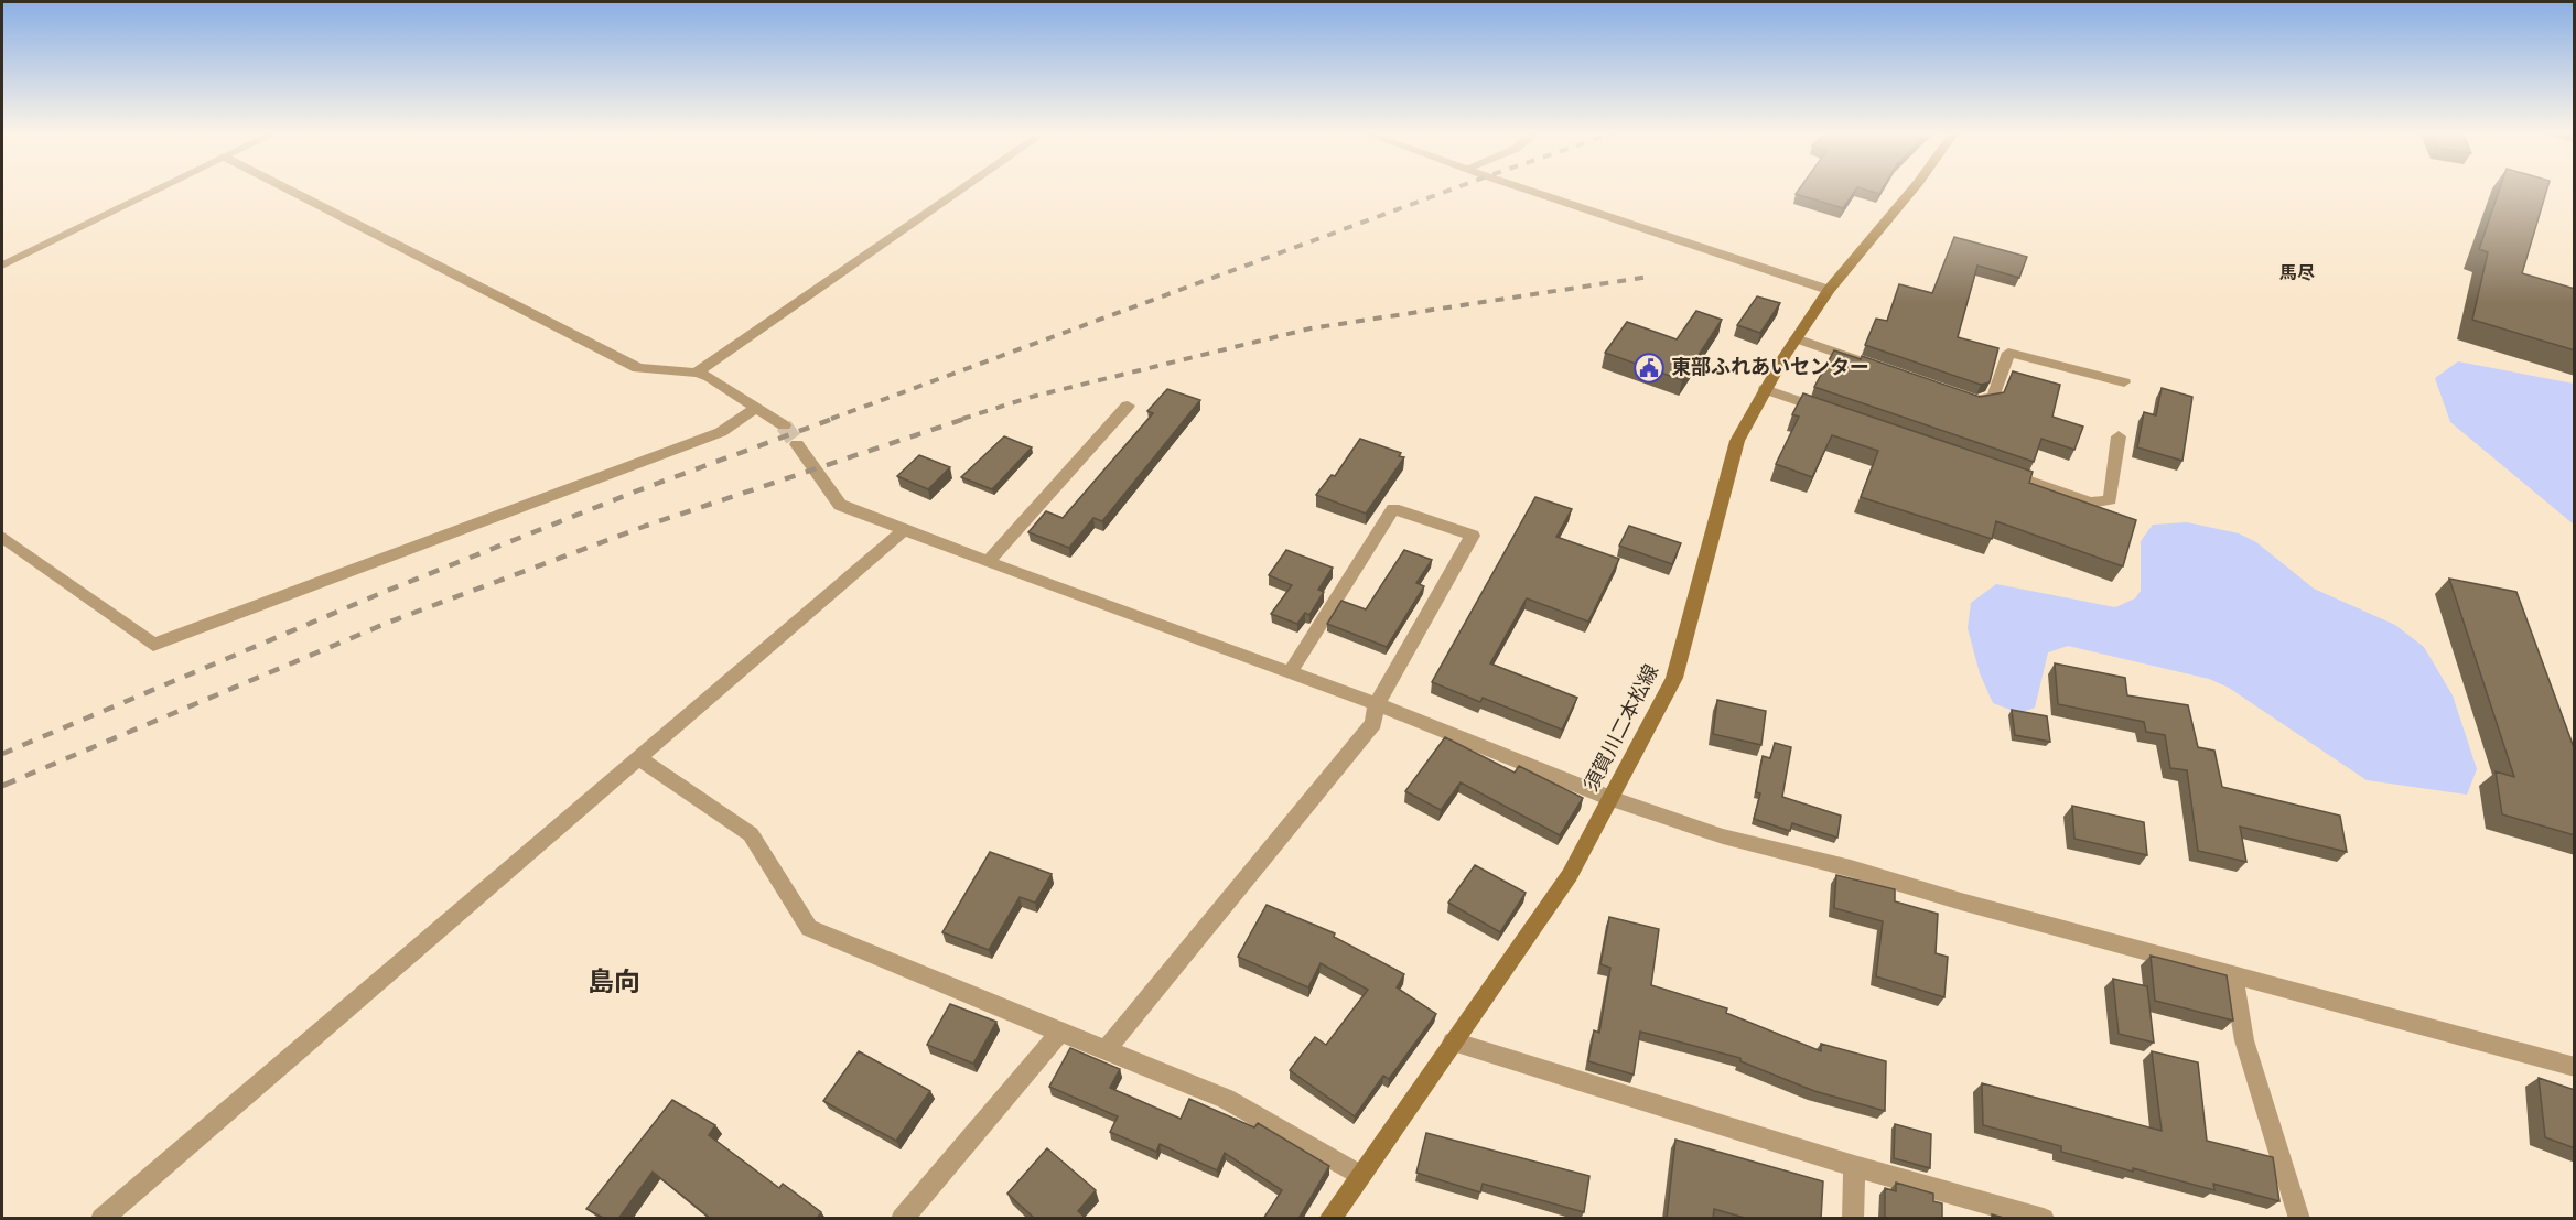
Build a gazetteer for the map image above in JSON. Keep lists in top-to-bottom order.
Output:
{
  "streets": {
    "main road": ["須賀川二本松線"]
  },
  "districts": ["馬尽", "島向"],
  "places": {
    "public building": ["東部ふれあいセンター"]
  }
}
